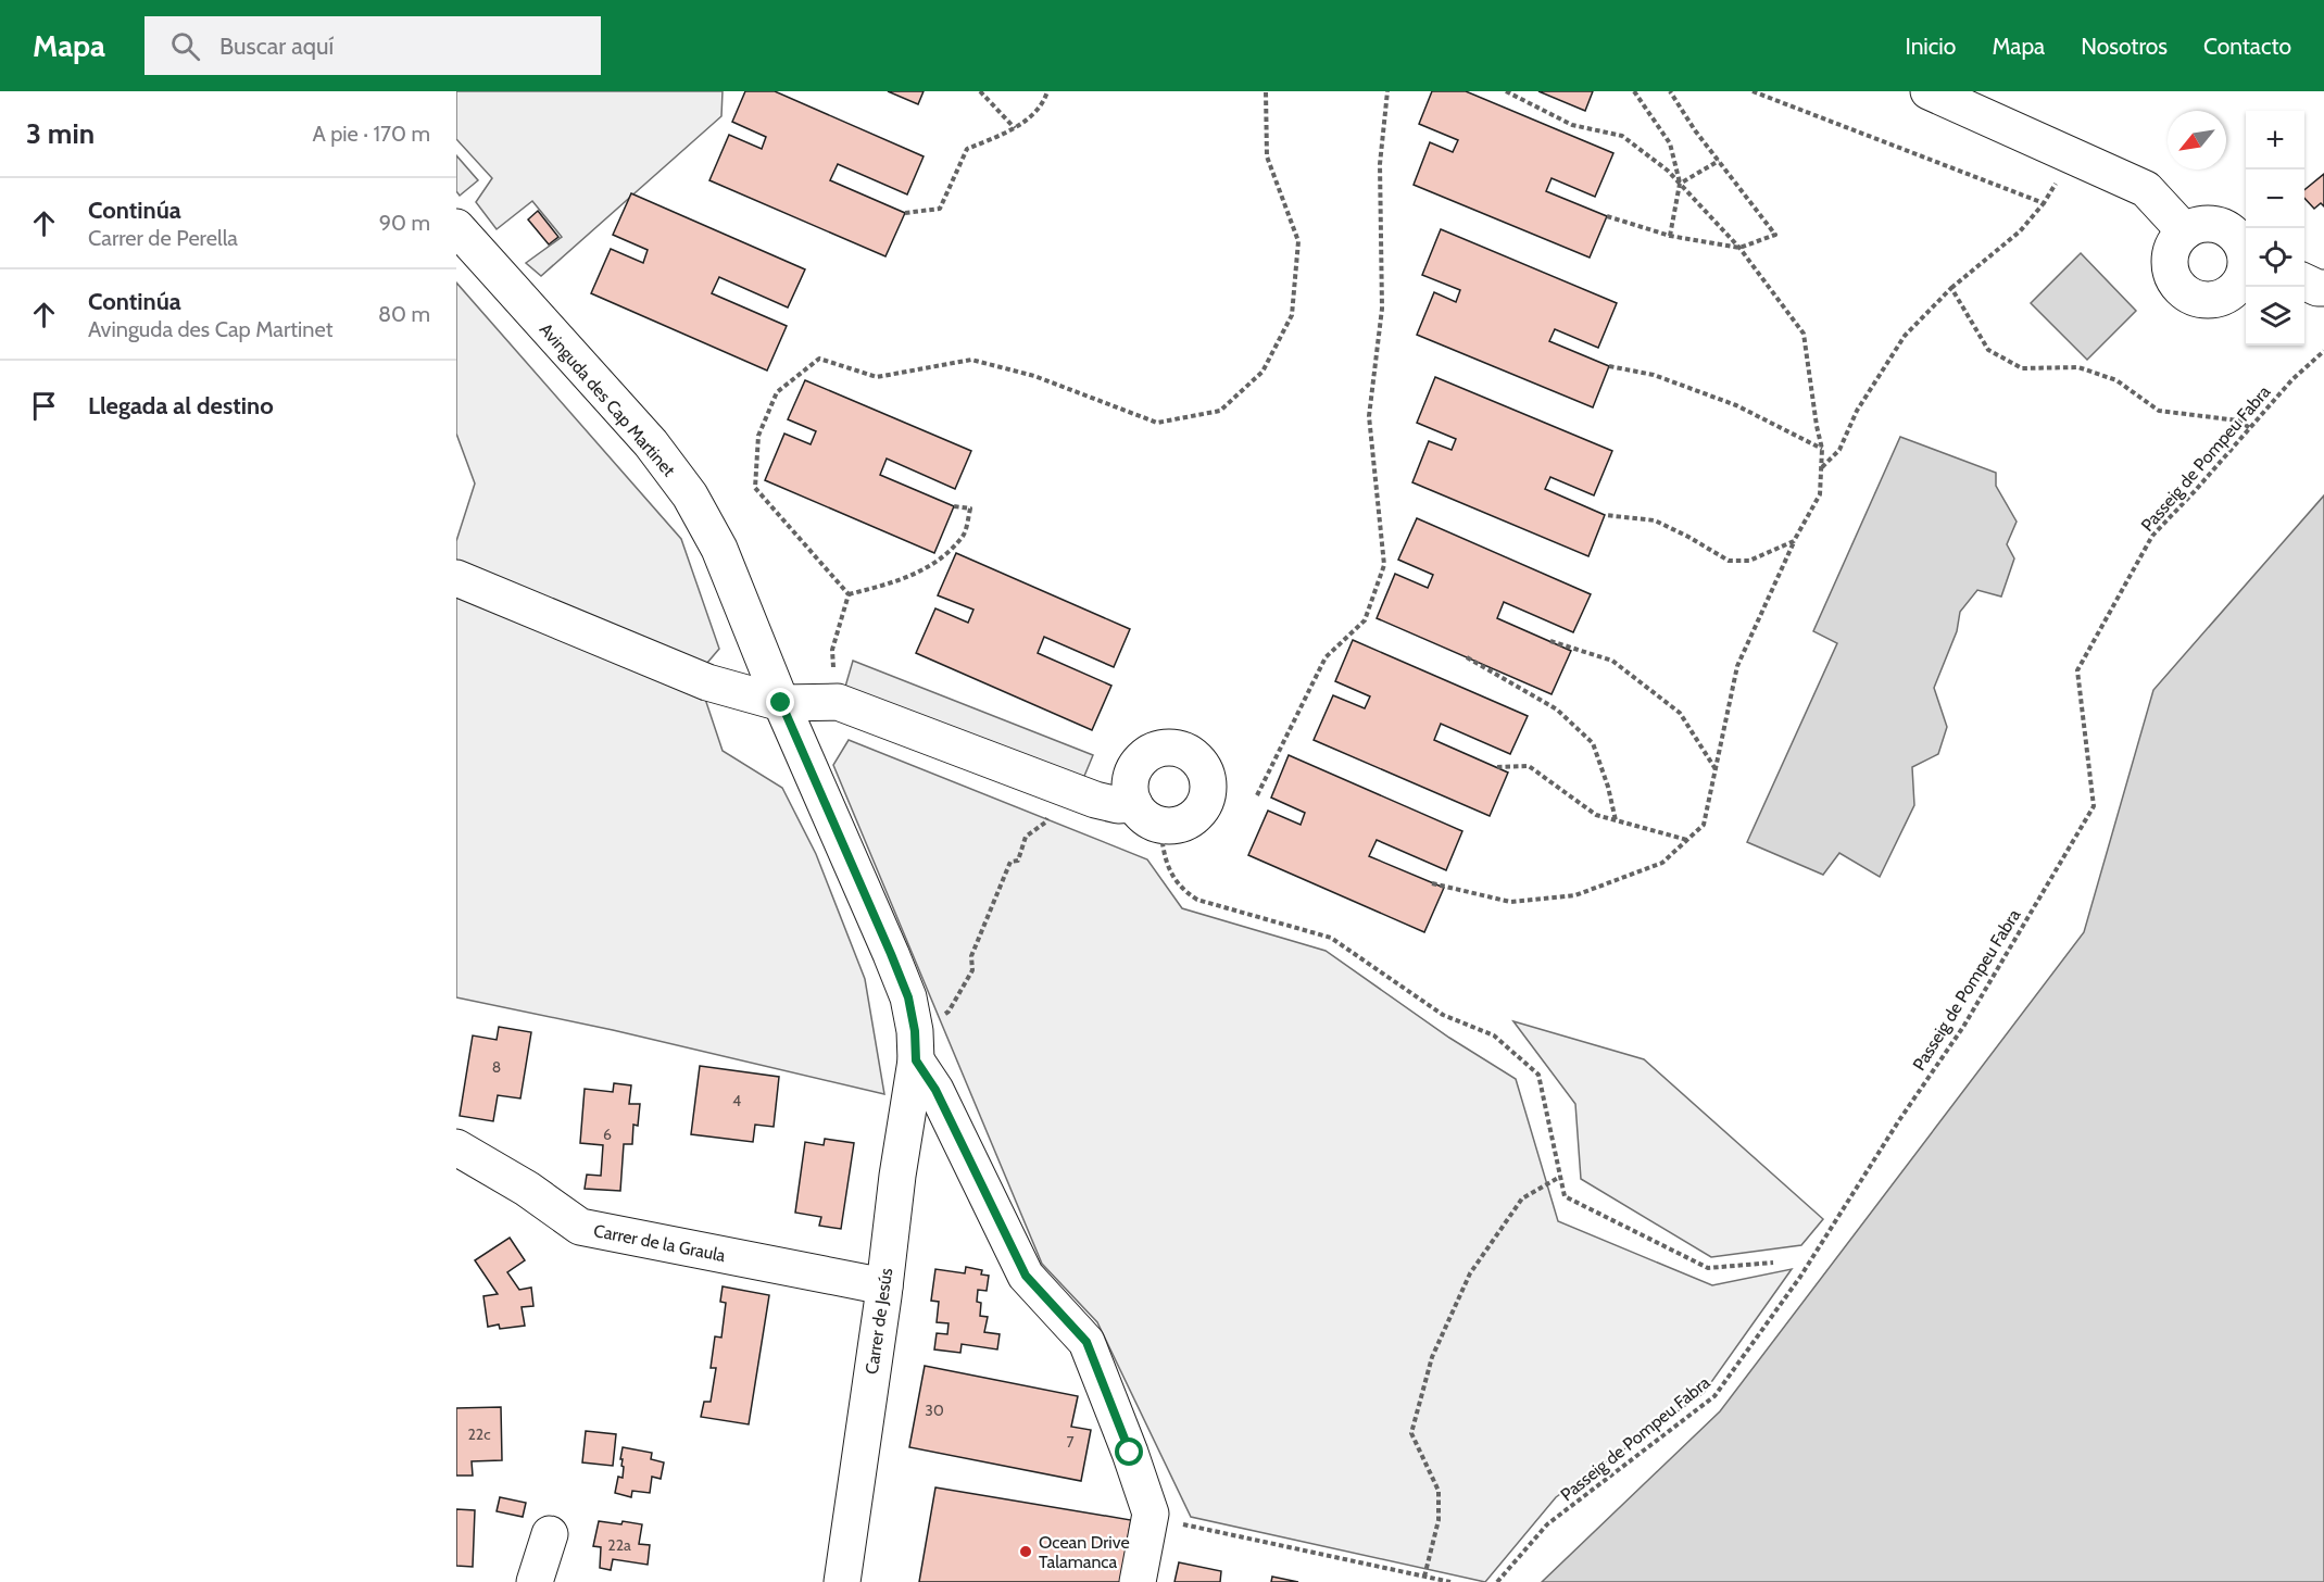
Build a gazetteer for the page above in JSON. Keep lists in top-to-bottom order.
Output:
{
  "streets": {
    "street": ["Avinguda des Cap Martinet", "Carrer de la Graula", "Carrer de Jesús"],
    "path": ["Passeig de Pompeu Fabra"]
  },
  "crossings": [
    ["Avinguda des Cap Martinet", "Carrer de Jesús"],
    ["Carrer de la Graula", "Carrer de Jesús"]
  ],
  "places": ["Ocean Drive Talamanca"],
  "house_numbers": [
    "8",
    "4",
    "6",
    "30",
    "22c",
    "7",
    "22a"
  ],
  "north": "bottom left",
  "page": {
    "header": "Mapa",
    "search": "Buscar aquí",
    "nav": [
      "Inicio",
      "Mapa",
      "Nosotros",
      "Contacto"
    ],
    "heading": ["3 min", "A pie · 170 m"],
    "map_buttons": ["+", "−"],
    "list": [
      ["Continúa", "Carrer de Perella", "90 m"],
      ["Continúa", "Avinguda des Cap Martinet", "80 m"],
      "Llegada al destino"
    ]
  }
}
